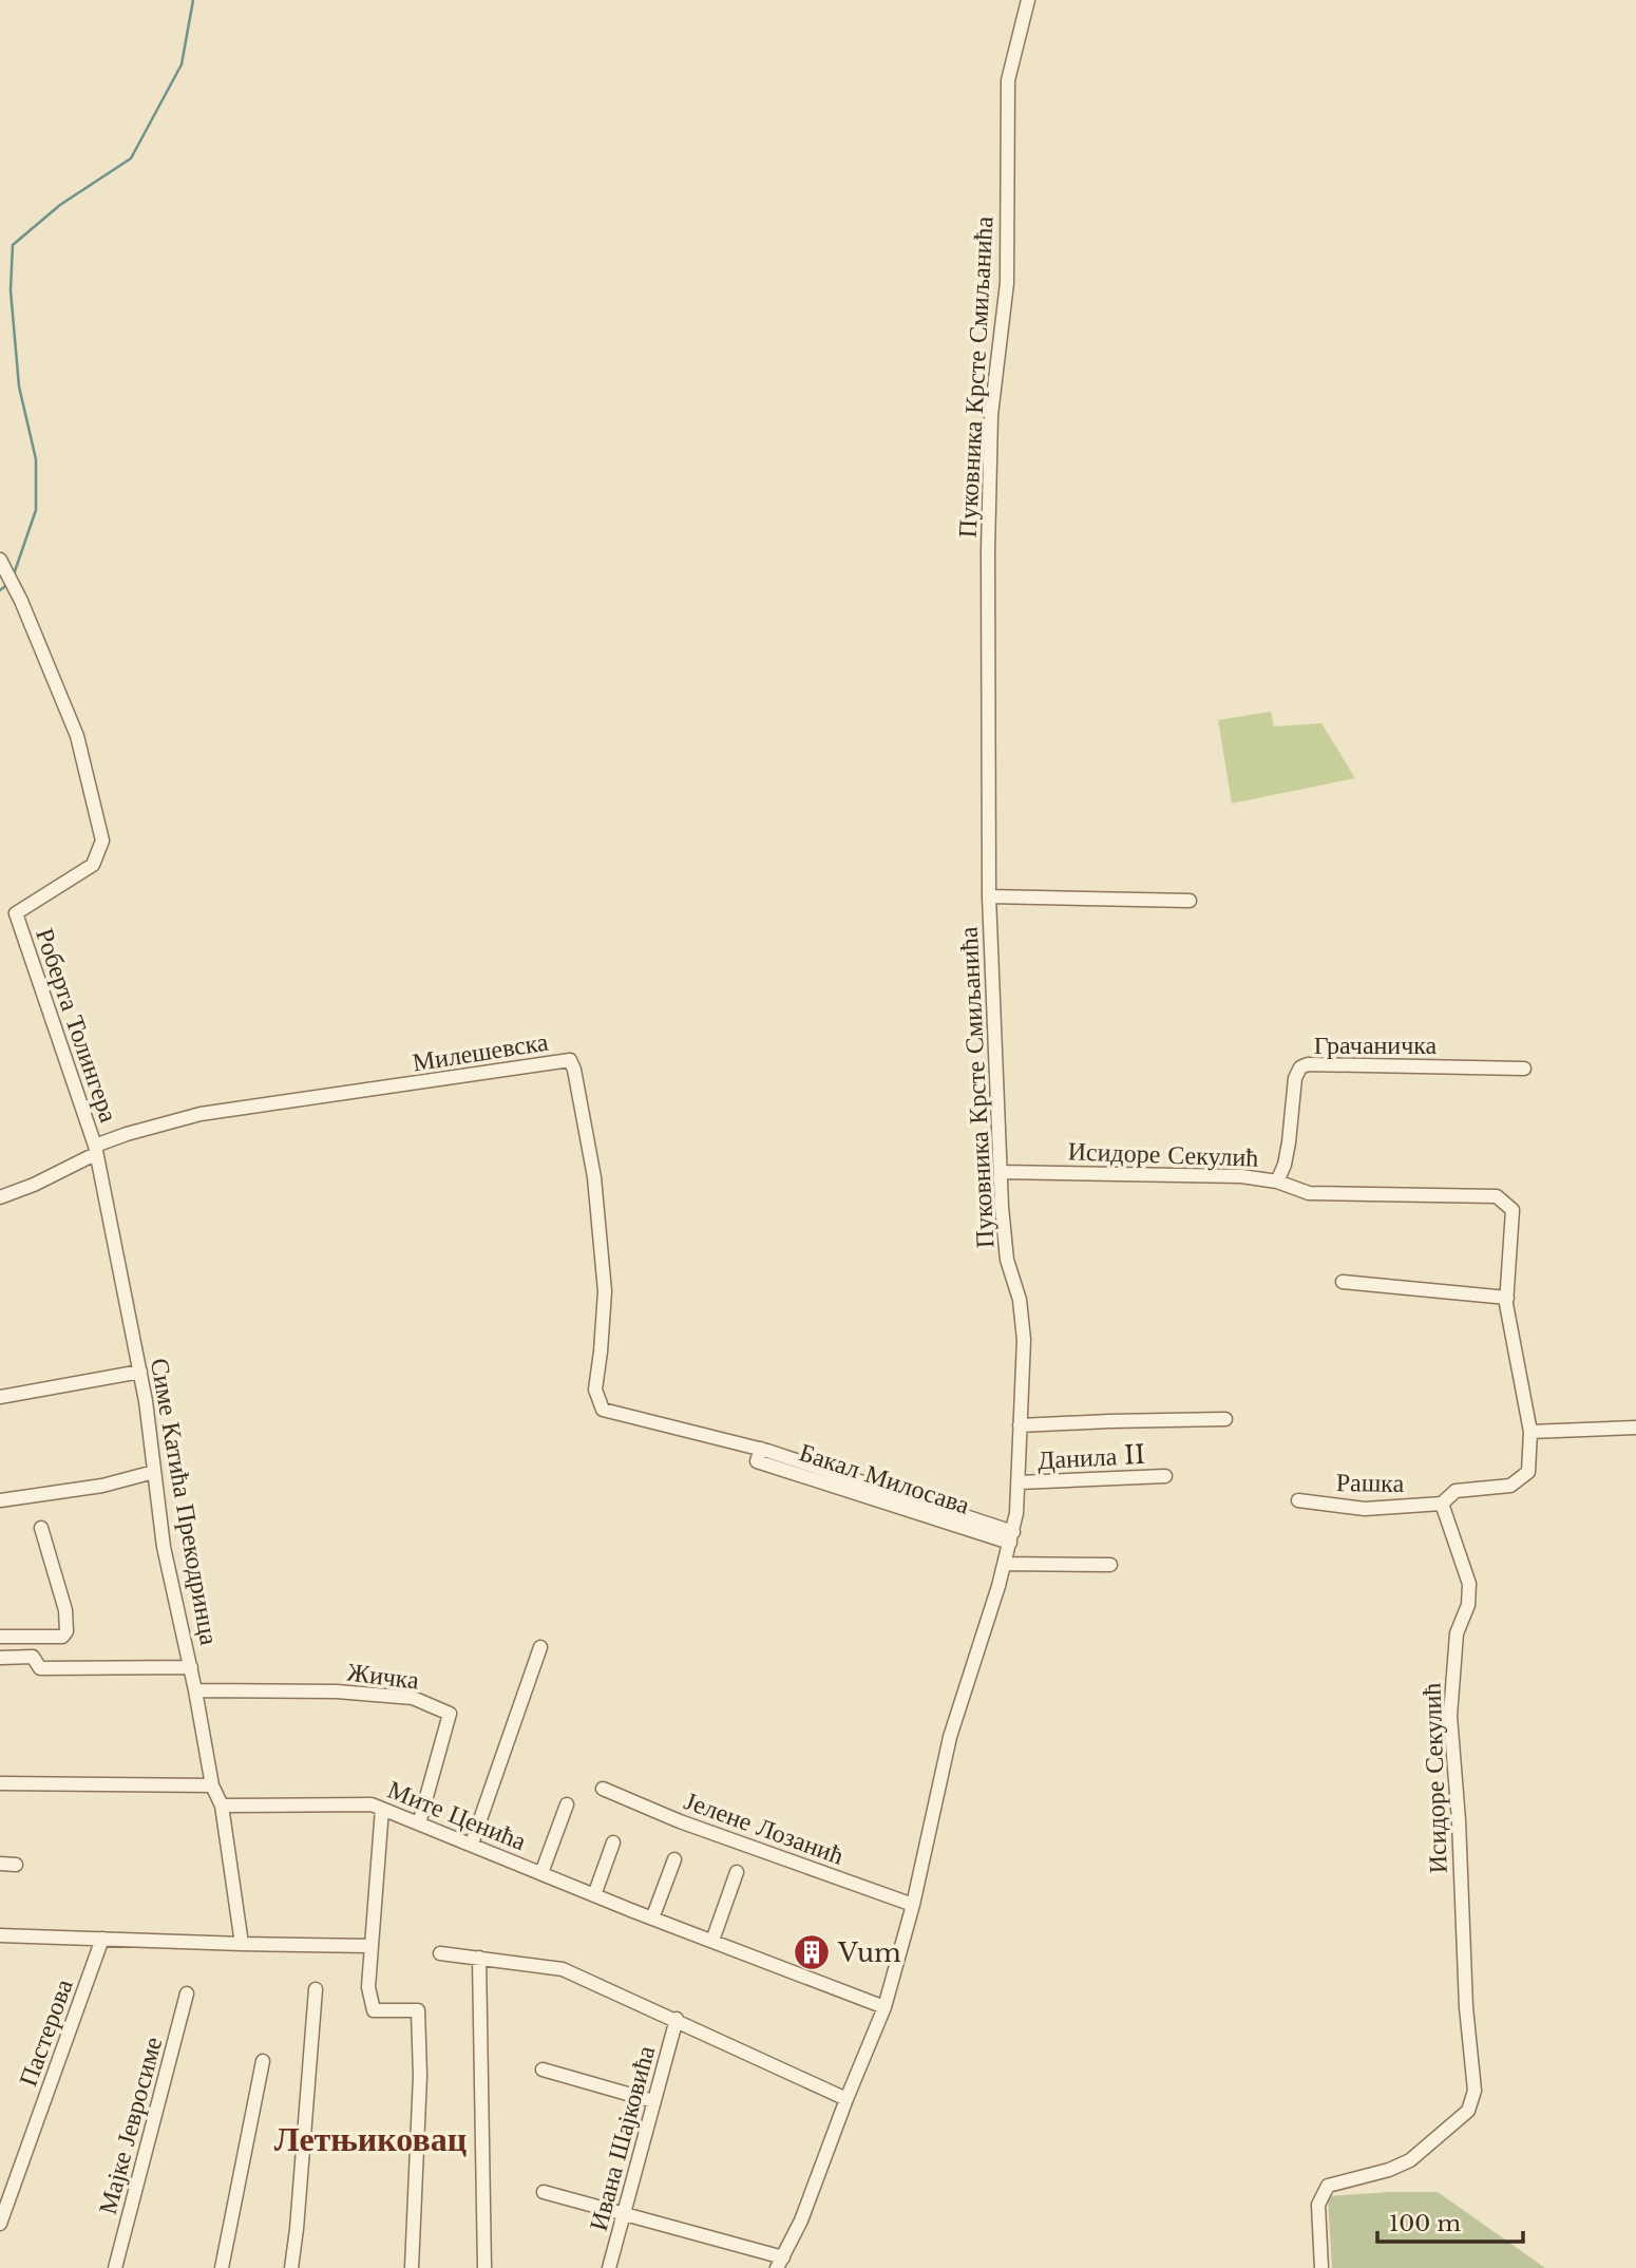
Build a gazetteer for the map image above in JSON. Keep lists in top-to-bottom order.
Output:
{
  "streets": {
    "street": [
      "Пуковника Крсте Смиљанића",
      "Роберта Толингера",
      "Грачаничка",
      "Милешевска",
      "Исидоре Секулић",
      "Данила II",
      "Бакал Милосава",
      "Рашка",
      "Симе Катића Прекодринца",
      "Жичка",
      "Мите Ценића",
      "Јелене Лозанић",
      "Пастерова",
      "Мајке Јевросиме",
      "Ивана Шајковића"
    ]
  },
  "crossings": [
    ["Пуковника Крсте Смиљанића", "Исидоре Секулић"],
    ["Пуковника Крсте Смиљанића", "Данила II"],
    ["Пуковника Крсте Смиљанића", "Бакал Милосава"],
    ["Пуковника Крсте Смиљанића", "Мите Ценића"],
    ["Пуковника Крсте Смиљанића", "Јелене Лозанић"],
    ["Роберта Толингера", "Милешевска"],
    ["Роберта Толингера", "Симе Катића Прекодринца"],
    ["Грачаничка", "Исидоре Секулић"],
    ["Милешевска", "Бакал Милосава"],
    ["Милешевска", "Симе Катића Прекодринца"],
    ["Исидоре Секулић", "Рашка"],
    ["Симе Катића Прекодринца", "Жичка"],
    ["Симе Катића Прекодринца", "Мите Ценића"],
    ["Жичка", "Мите Ценића"]
  ],
  "districts": ["Летњиковац"],
  "places": {
    "building": ["Vum"]
  },
  "scale_bar": "100 m"
}
